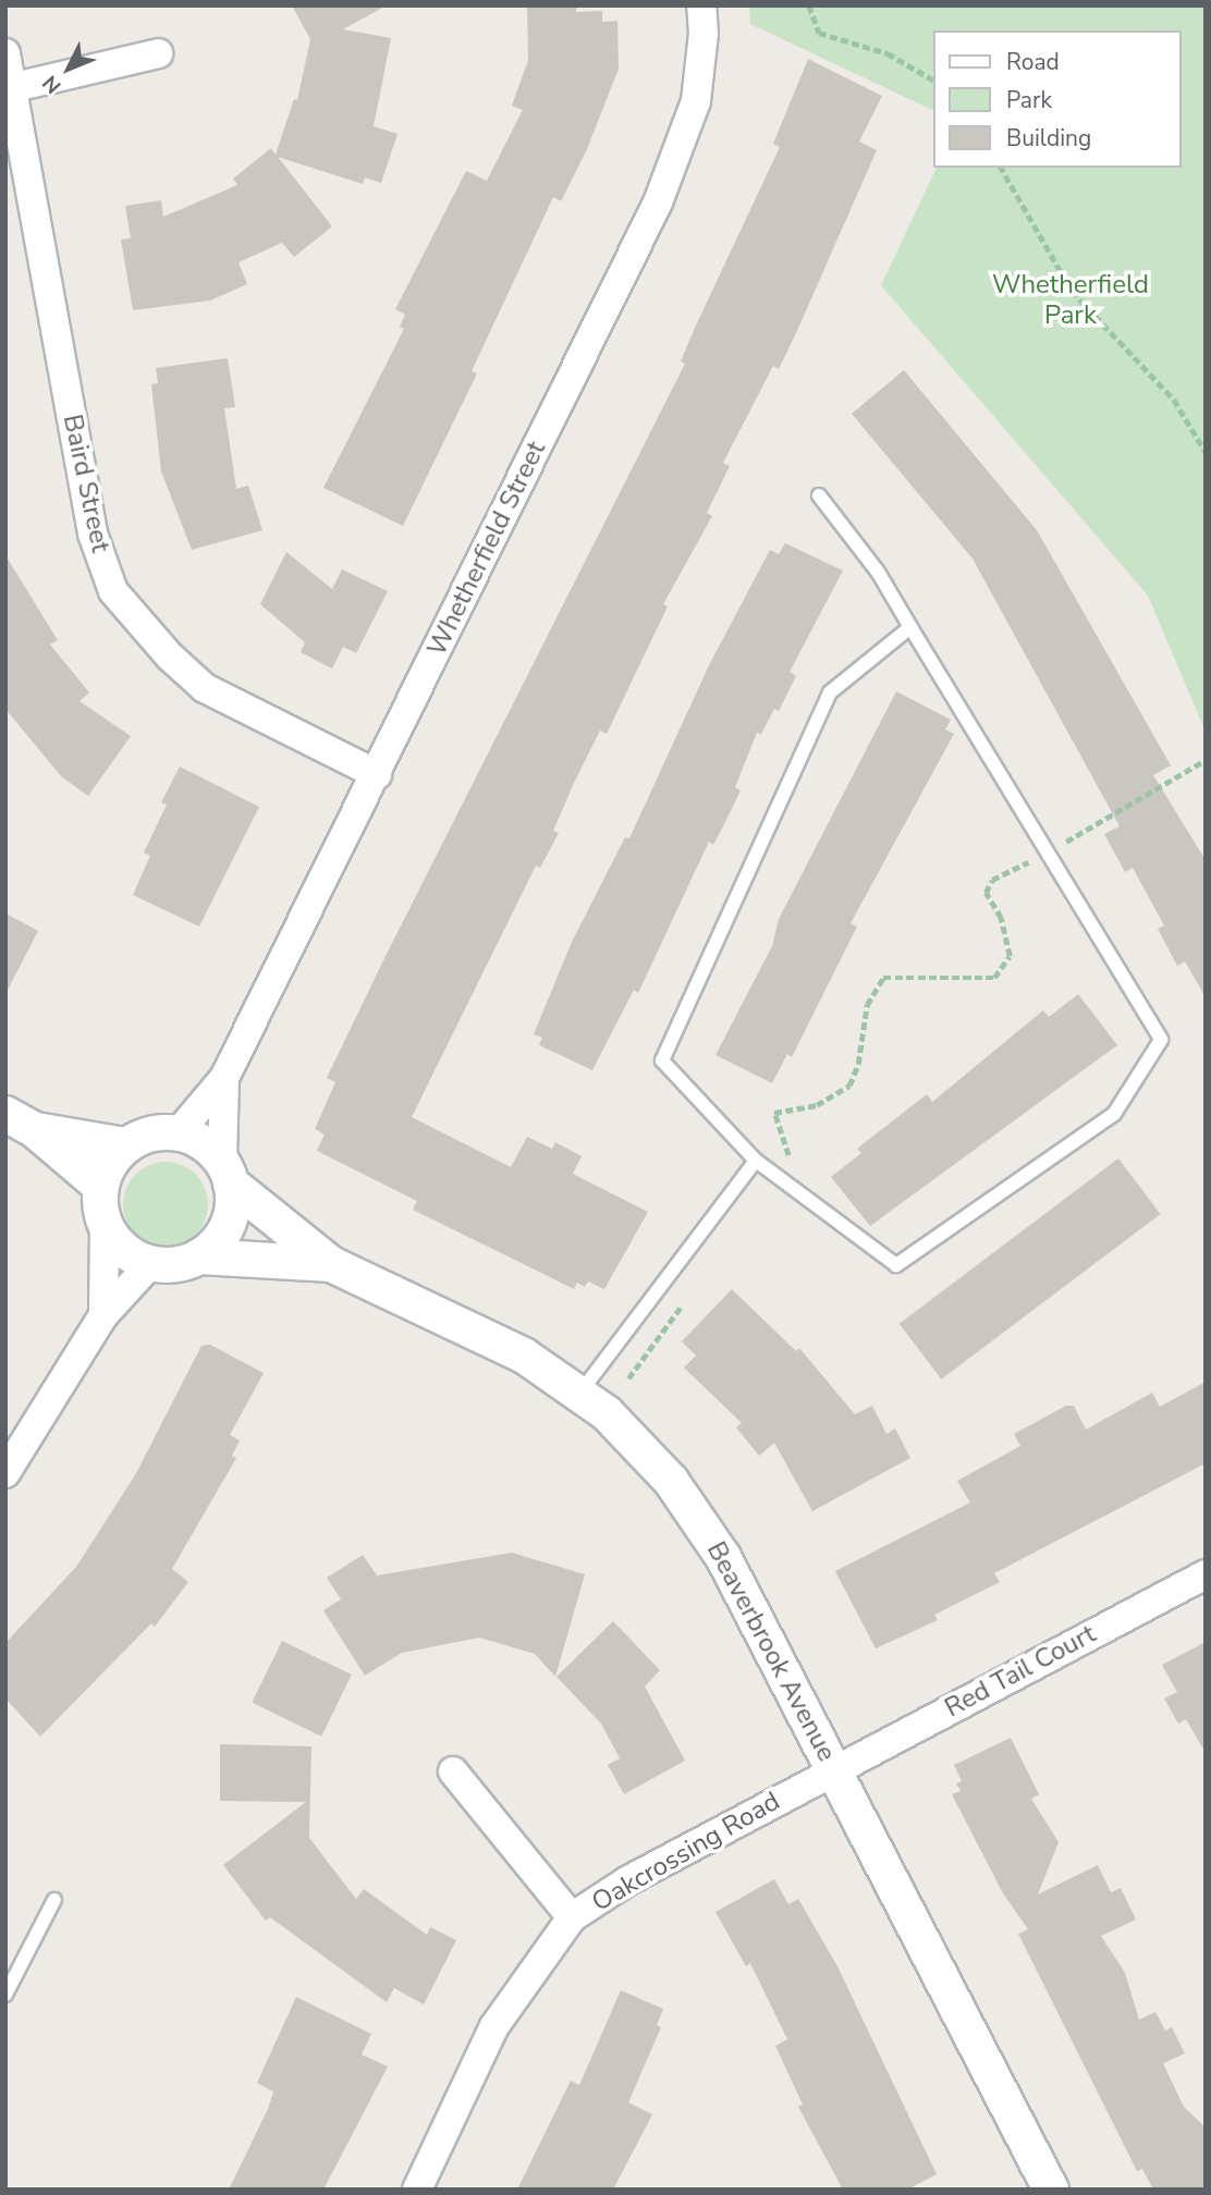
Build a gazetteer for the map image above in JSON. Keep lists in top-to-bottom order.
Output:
{
  "streets": {
    "street": [
      "Baird Street",
      "Whetherfield Street",
      "Beaverbrook Avenue",
      "Red Tail Court",
      "Oakcrossing Road"
    ]
  },
  "crossings": [
    ["Baird Street", "Whetherfield Street"],
    ["Whetherfield Street", "Beaverbrook Avenue"],
    ["Beaverbrook Avenue", "Red Tail Court"],
    ["Beaverbrook Avenue", "Oakcrossing Road"],
    ["Red Tail Court", "Oakcrossing Road"]
  ],
  "parks": ["Whetherfield Park"],
  "legend": ["Road", "Park", "Building"],
  "north": "bottom left"
}
